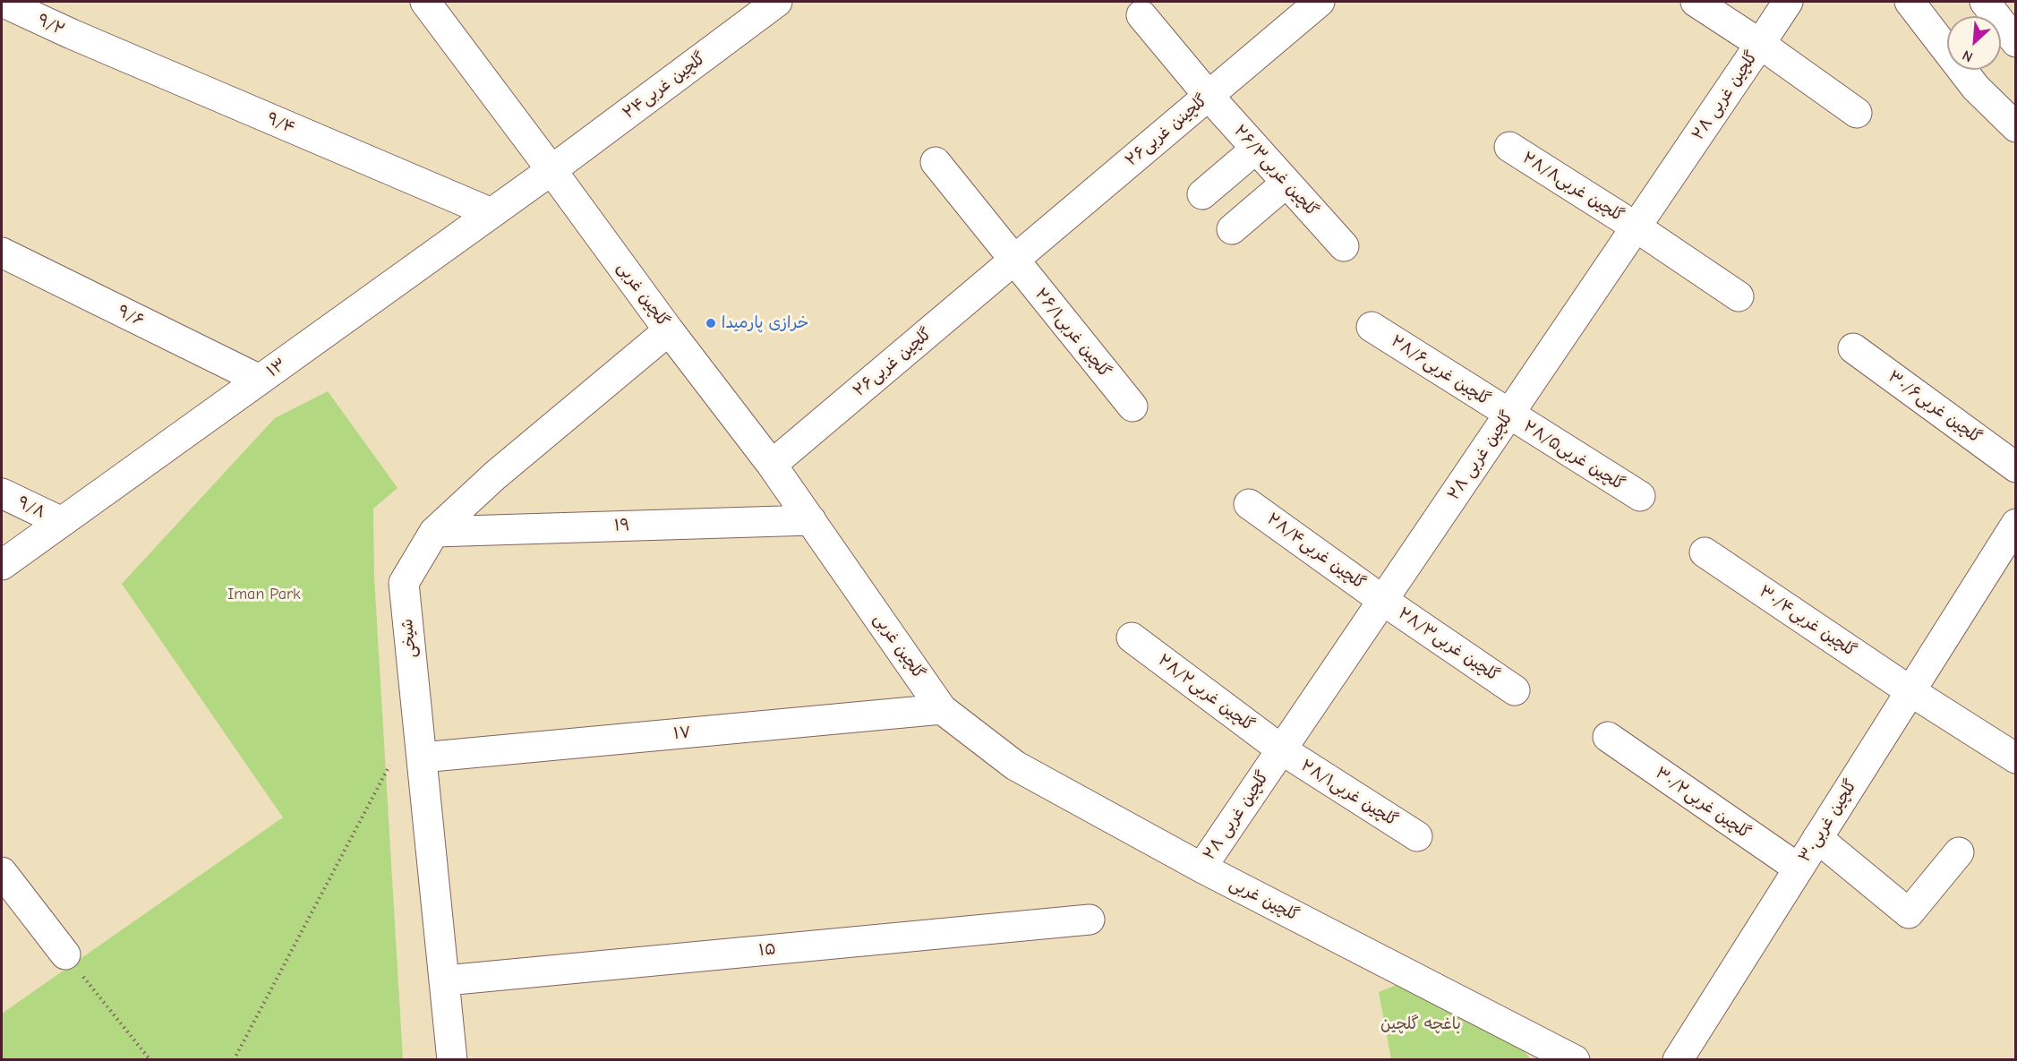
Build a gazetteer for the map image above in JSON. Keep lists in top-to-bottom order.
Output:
{
  "streets": {
    "street": [
      "۹/۲",
      "گلچین غربی۲۴",
      "گلچین غربی ۲۸",
      "۹/۴",
      "گلچینن غربی۲۶",
      "گلچین غربی۲۶/۳",
      "گلچین غربی۲۸/۸",
      "گلچین غربی",
      "۹/۶",
      "گلچین غربی۲۶/۱",
      "گلچین غربی۲۶",
      "۱۳",
      "گلچین غربی۲۸/۶",
      "گلچین غربی۳۰/۶",
      "گلچین غربی۲۸/۵",
      "۹/۸",
      "۱۹",
      "گلچین غربی۲۸/۴",
      "گلچین غربی۳۰/۴",
      "شیخی",
      "گلچین غربی۲۸/۳",
      "گلچین غربی۲۸/۲",
      "۱۷",
      "گلچین غربی۲۸/۱",
      "گلچین غربی۳۰/۲",
      "گلچین غربی۳۰",
      "۱۵"
    ]
  },
  "crossings": [
    ["۹/۲", "۹/۴"],
    ["گلچین غربی۲۴", "گلچین غربی"],
    ["گلچین غربی۲۴", "۱۳"],
    ["گلچین غربی ۲۸", "گلچین غربی۲۸/۸"],
    ["گلچین غربی ۲۸", "گلچین غربی"],
    ["گلچین غربی ۲۸", "گلچین غربی۲۸/۶"],
    ["گلچین غربی ۲۸", "گلچین غربی۲۸/۵"],
    ["گلچین غربی ۲۸", "گلچین غربی۲۸/۴"],
    ["گلچین غربی ۲۸", "گلچین غربی۲۸/۳"],
    ["گلچین غربی ۲۸", "گلچین غربی۲۸/۲"],
    ["گلچین غربی ۲۸", "گلچین غربی۲۸/۱"],
    ["۹/۴", "۱۳"],
    ["گلچینن غربی۲۶", "گلچین غربی۲۶/۳"],
    ["گلچینن غربی۲۶", "گلچین غربی۲۶/۱"],
    ["گلچینن غربی۲۶", "گلچین غربی۲۶"],
    ["گلچین غربی", "گلچین غربی۲۶"],
    ["گلچین غربی", "۱۳"],
    ["گلچین غربی", "۱۹"],
    ["گلچین غربی", "شیخی"],
    ["گلچین غربی", "۱۷"],
    ["۹/۶", "۱۳"],
    ["گلچین غربی۲۶/۱", "گلچین غربی۲۶"],
    ["۱۳", "۹/۸"],
    ["گلچین غربی۲۸/۶", "گلچین غربی۲۸/۵"],
    ["۱۹", "شیخی"],
    ["گلچین غربی۲۸/۴", "گلچین غربی۲۸/۳"],
    ["گلچین غربی۳۰/۴", "گلچین غربی۳۰"],
    ["شیخی", "۱۷"],
    ["شیخی", "۱۵"],
    ["گلچین غربی۲۸/۲", "گلچین غربی۲۸/۱"],
    ["گلچین غربی۳۰/۲", "گلچین غربی۳۰"]
  ],
  "parks": ["Iman Park", "باغچه گلچین"],
  "places": ["خرازی پارمیدا"],
  "north": "bottom left"
}
